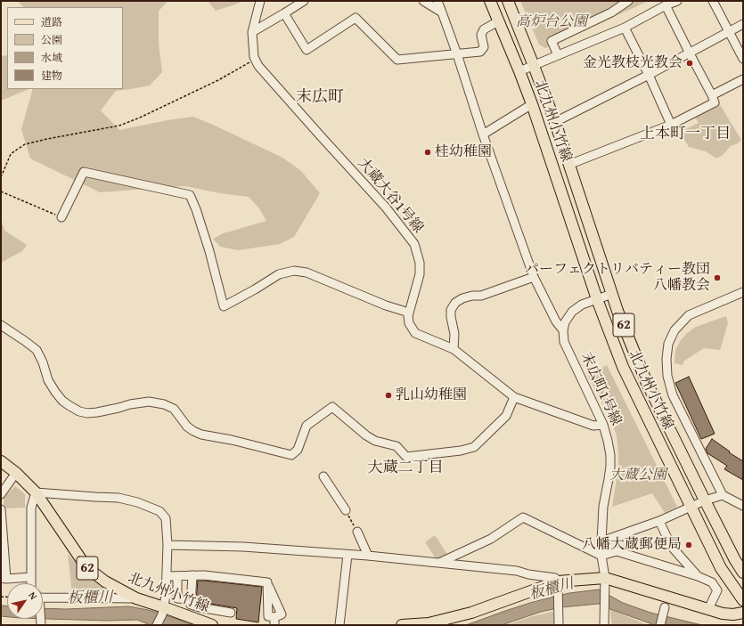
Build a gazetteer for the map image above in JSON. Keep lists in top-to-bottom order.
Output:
{
  "streets": {
    "main road": ["北九州小竹線", "62"],
    "street": ["大蔵大谷1号線", "末広町1号線"]
  },
  "crossings": [
    ["大蔵大谷1号線", "末広町1号線"]
  ],
  "districts": ["末広町", "上本町一丁目", "大蔵二丁目"],
  "water": ["板櫃川"],
  "parks": ["高炉台公園", "大蔵公園"],
  "places": [
    "金光教枝光教会",
    "桂幼稚園",
    "パーフェクトリバティー教団 八幡教会",
    "乳山幼稚園",
    "八幡大蔵郵便局"
  ],
  "legend": [
    "道路",
    "公園",
    "水域",
    "建物"
  ],
  "north": "top right"
}
